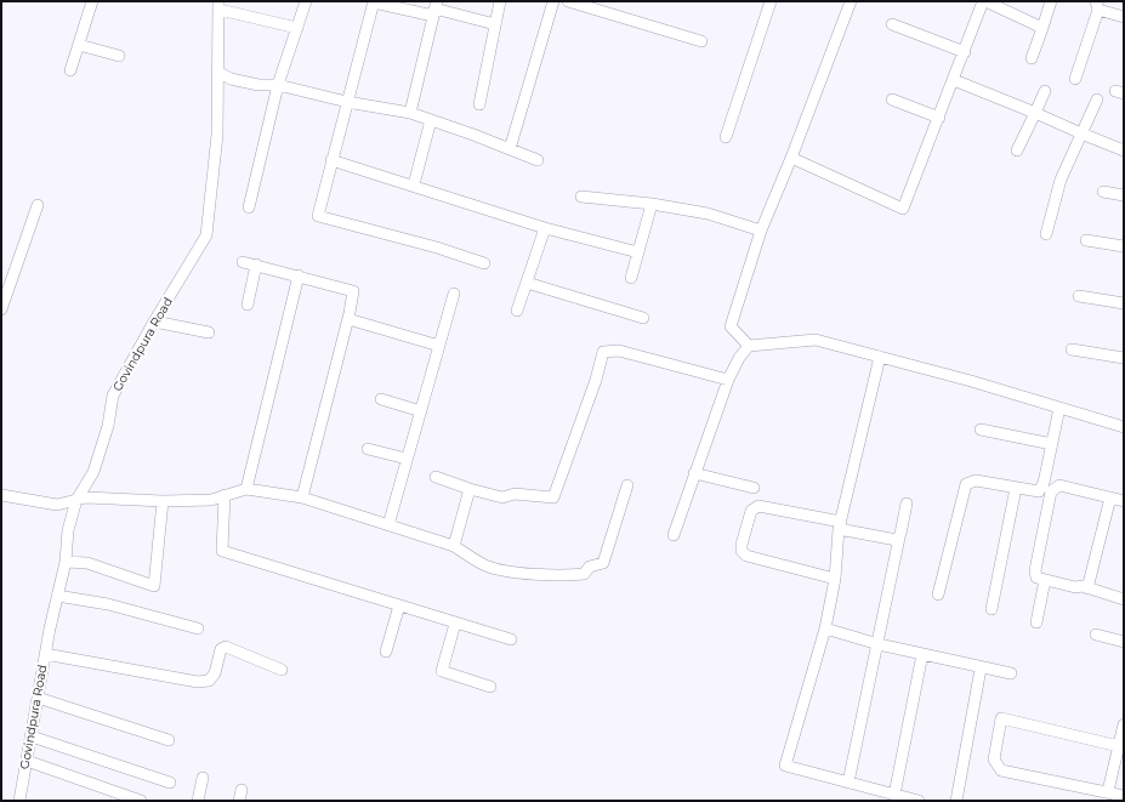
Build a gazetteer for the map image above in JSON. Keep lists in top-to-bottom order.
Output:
{
  "streets": {
    "street": ["Govindpura Road"]
  }
}
